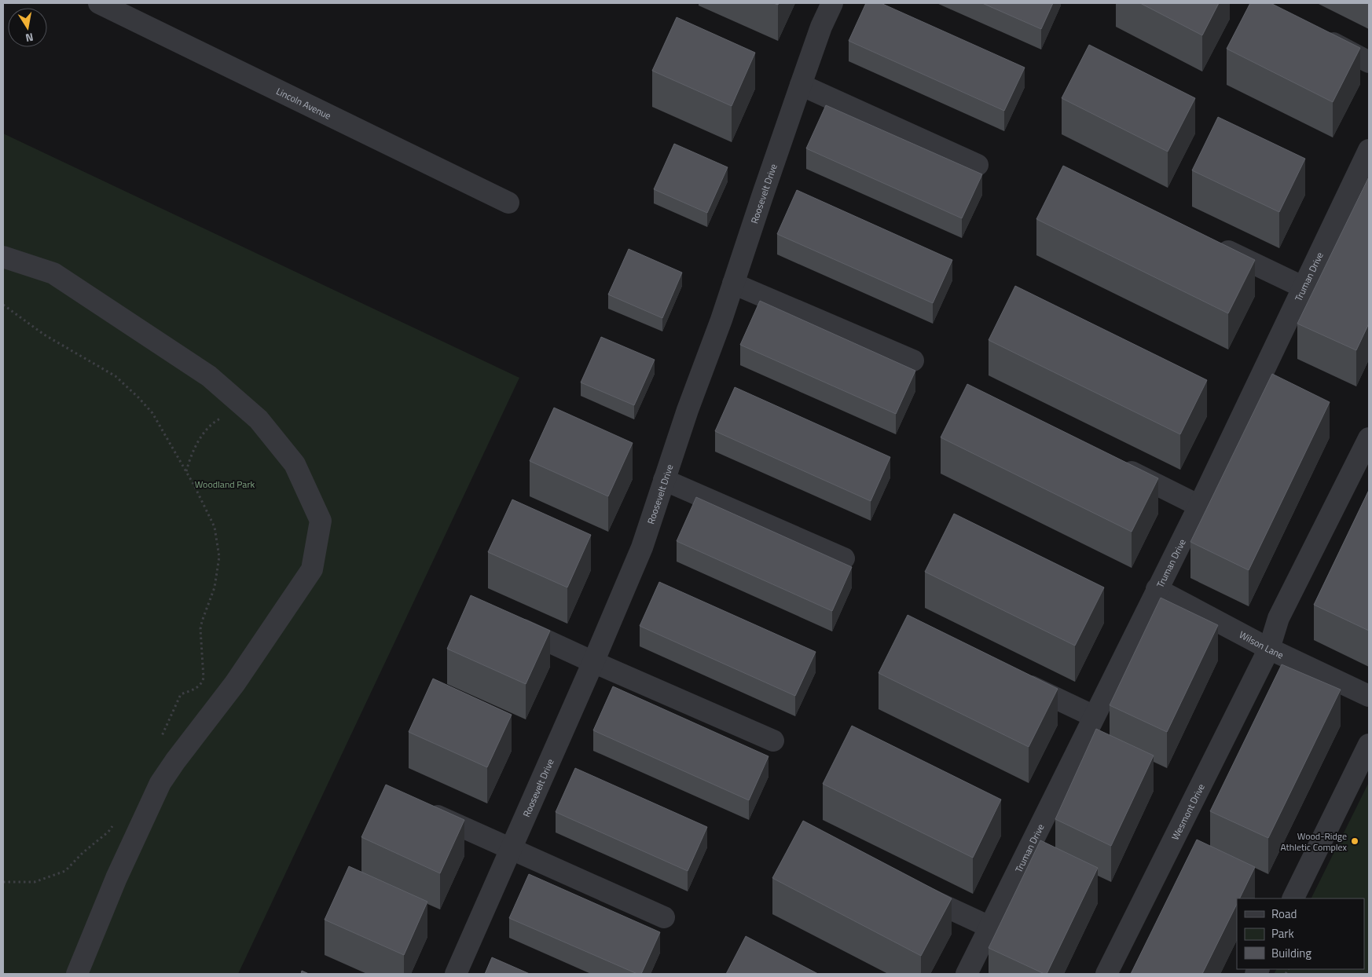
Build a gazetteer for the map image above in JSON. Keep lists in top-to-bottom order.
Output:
{
  "streets": {
    "street": [
      "Lincoln Avenue",
      "Roosevelt Drive",
      "Truman Drive",
      "Wilson Lane",
      "Wesmont Drive"
    ]
  },
  "crossings": [
    ["Truman Drive", "Wilson Lane"],
    ["Wilson Lane", "Wesmont Drive"]
  ],
  "parks": ["Woodland Park"],
  "places": ["Wood-Ridge Athletic Complex"],
  "legend": ["Road", "Park", "Building"],
  "north": "bottom"
}
